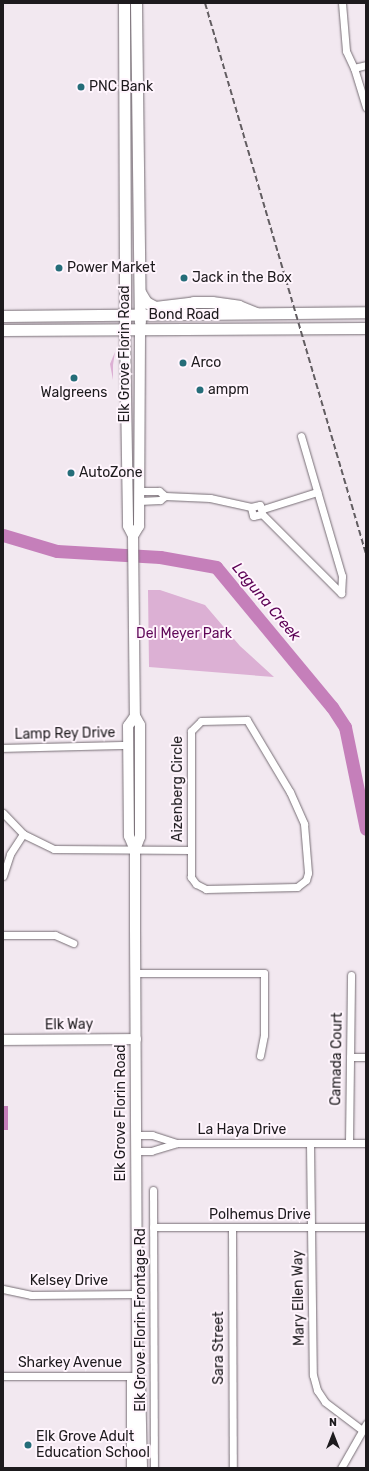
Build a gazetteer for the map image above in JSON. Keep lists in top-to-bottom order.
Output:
{
  "streets": {
    "main road": ["Bond Road", "Elk Grove Florin Road", "Elk Way"],
    "street": [
      "Lamp Rey Drive",
      "Aizenberg Circle",
      "Camada Court",
      "La Haya Drive",
      "Polhemus Drive",
      "Kelsey Drive",
      "Mary Ellen Way",
      "Elk Grove Florin Frontage Rd",
      "Sara Street",
      "Sharkey Avenue"
    ]
  },
  "crossings": [
    ["Bond Road", "Elk Grove Florin Road"],
    ["Elk Grove Florin Road", "Lamp Rey Drive"],
    ["Elk Grove Florin Road", "Aizenberg Circle"],
    ["Elk Grove Florin Road", "Elk Way"],
    ["Elk Grove Florin Road", "La Haya Drive"],
    ["Elk Grove Florin Road", "Kelsey Drive"],
    ["Elk Grove Florin Road", "Sharkey Avenue"],
    ["Camada Court", "La Haya Drive"],
    ["La Haya Drive", "Mary Ellen Way"],
    ["Polhemus Drive", "Mary Ellen Way"],
    ["Polhemus Drive", "Elk Grove Florin Frontage Rd"],
    ["Polhemus Drive", "Sara Street"]
  ],
  "water": ["Laguna Creek"],
  "parks": ["Del Meyer Park"],
  "places": [
    "PNC Bank",
    "Power Market",
    "Jack in the Box",
    "Arco",
    "Walgreens",
    "ampm",
    "AutoZone",
    "Elk Grove Adult Education School"
  ],
  "north": "top"
}
